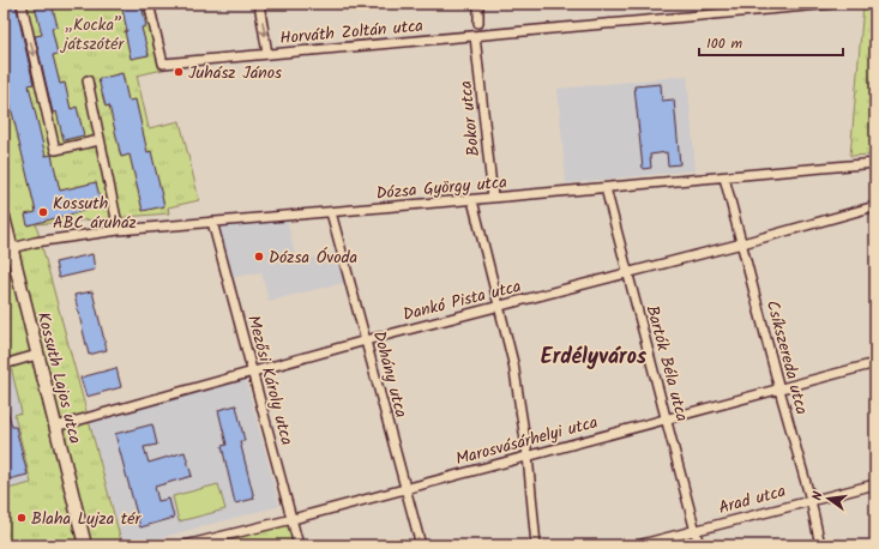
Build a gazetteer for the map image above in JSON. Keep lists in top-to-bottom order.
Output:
{
  "streets": {
    "street": [
      "Horváth Zoltán utca",
      "Bokor utca",
      "Dózsa György utca",
      "Dankó Pista utca",
      "Csíkszereda utca",
      "Bartók Béla utca",
      "Dohány utca",
      "Kossuth Lajos utca",
      "Mezősi Károly utca",
      "Marosvásárhelyi utca",
      "Arad utca"
    ]
  },
  "crossings": [
    ["Horváth Zoltán utca", "Bokor utca"],
    ["Bokor utca", "Dózsa György utca"],
    ["Dózsa György utca", "Csíkszereda utca"],
    ["Dózsa György utca", "Bartók Béla utca"],
    ["Dózsa György utca", "Dohány utca"],
    ["Dózsa György utca", "Kossuth Lajos utca"],
    ["Dózsa György utca", "Mezősi Károly utca"],
    ["Dankó Pista utca", "Csíkszereda utca"],
    ["Dankó Pista utca", "Bartók Béla utca"],
    ["Dankó Pista utca", "Dohány utca"],
    ["Dankó Pista utca", "Kossuth Lajos utca"],
    ["Dankó Pista utca", "Mezősi Károly utca"],
    ["Csíkszereda utca", "Marosvásárhelyi utca"],
    ["Csíkszereda utca", "Arad utca"],
    ["Bartók Béla utca", "Marosvásárhelyi utca"],
    ["Bartók Béla utca", "Arad utca"],
    ["Dohány utca", "Marosvásárhelyi utca"],
    ["Mezősi Károly utca", "Marosvásárhelyi utca"]
  ],
  "districts": ["Erdélyváros"],
  "parks": ["„Kocka” játszótér"],
  "places": [
    "Juhász János",
    "Kossuth ABC áruház",
    "Dózsa Óvoda",
    "Blaha Lujza tér"
  ],
  "scale_bar": "100 m",
  "north": "left"
}
